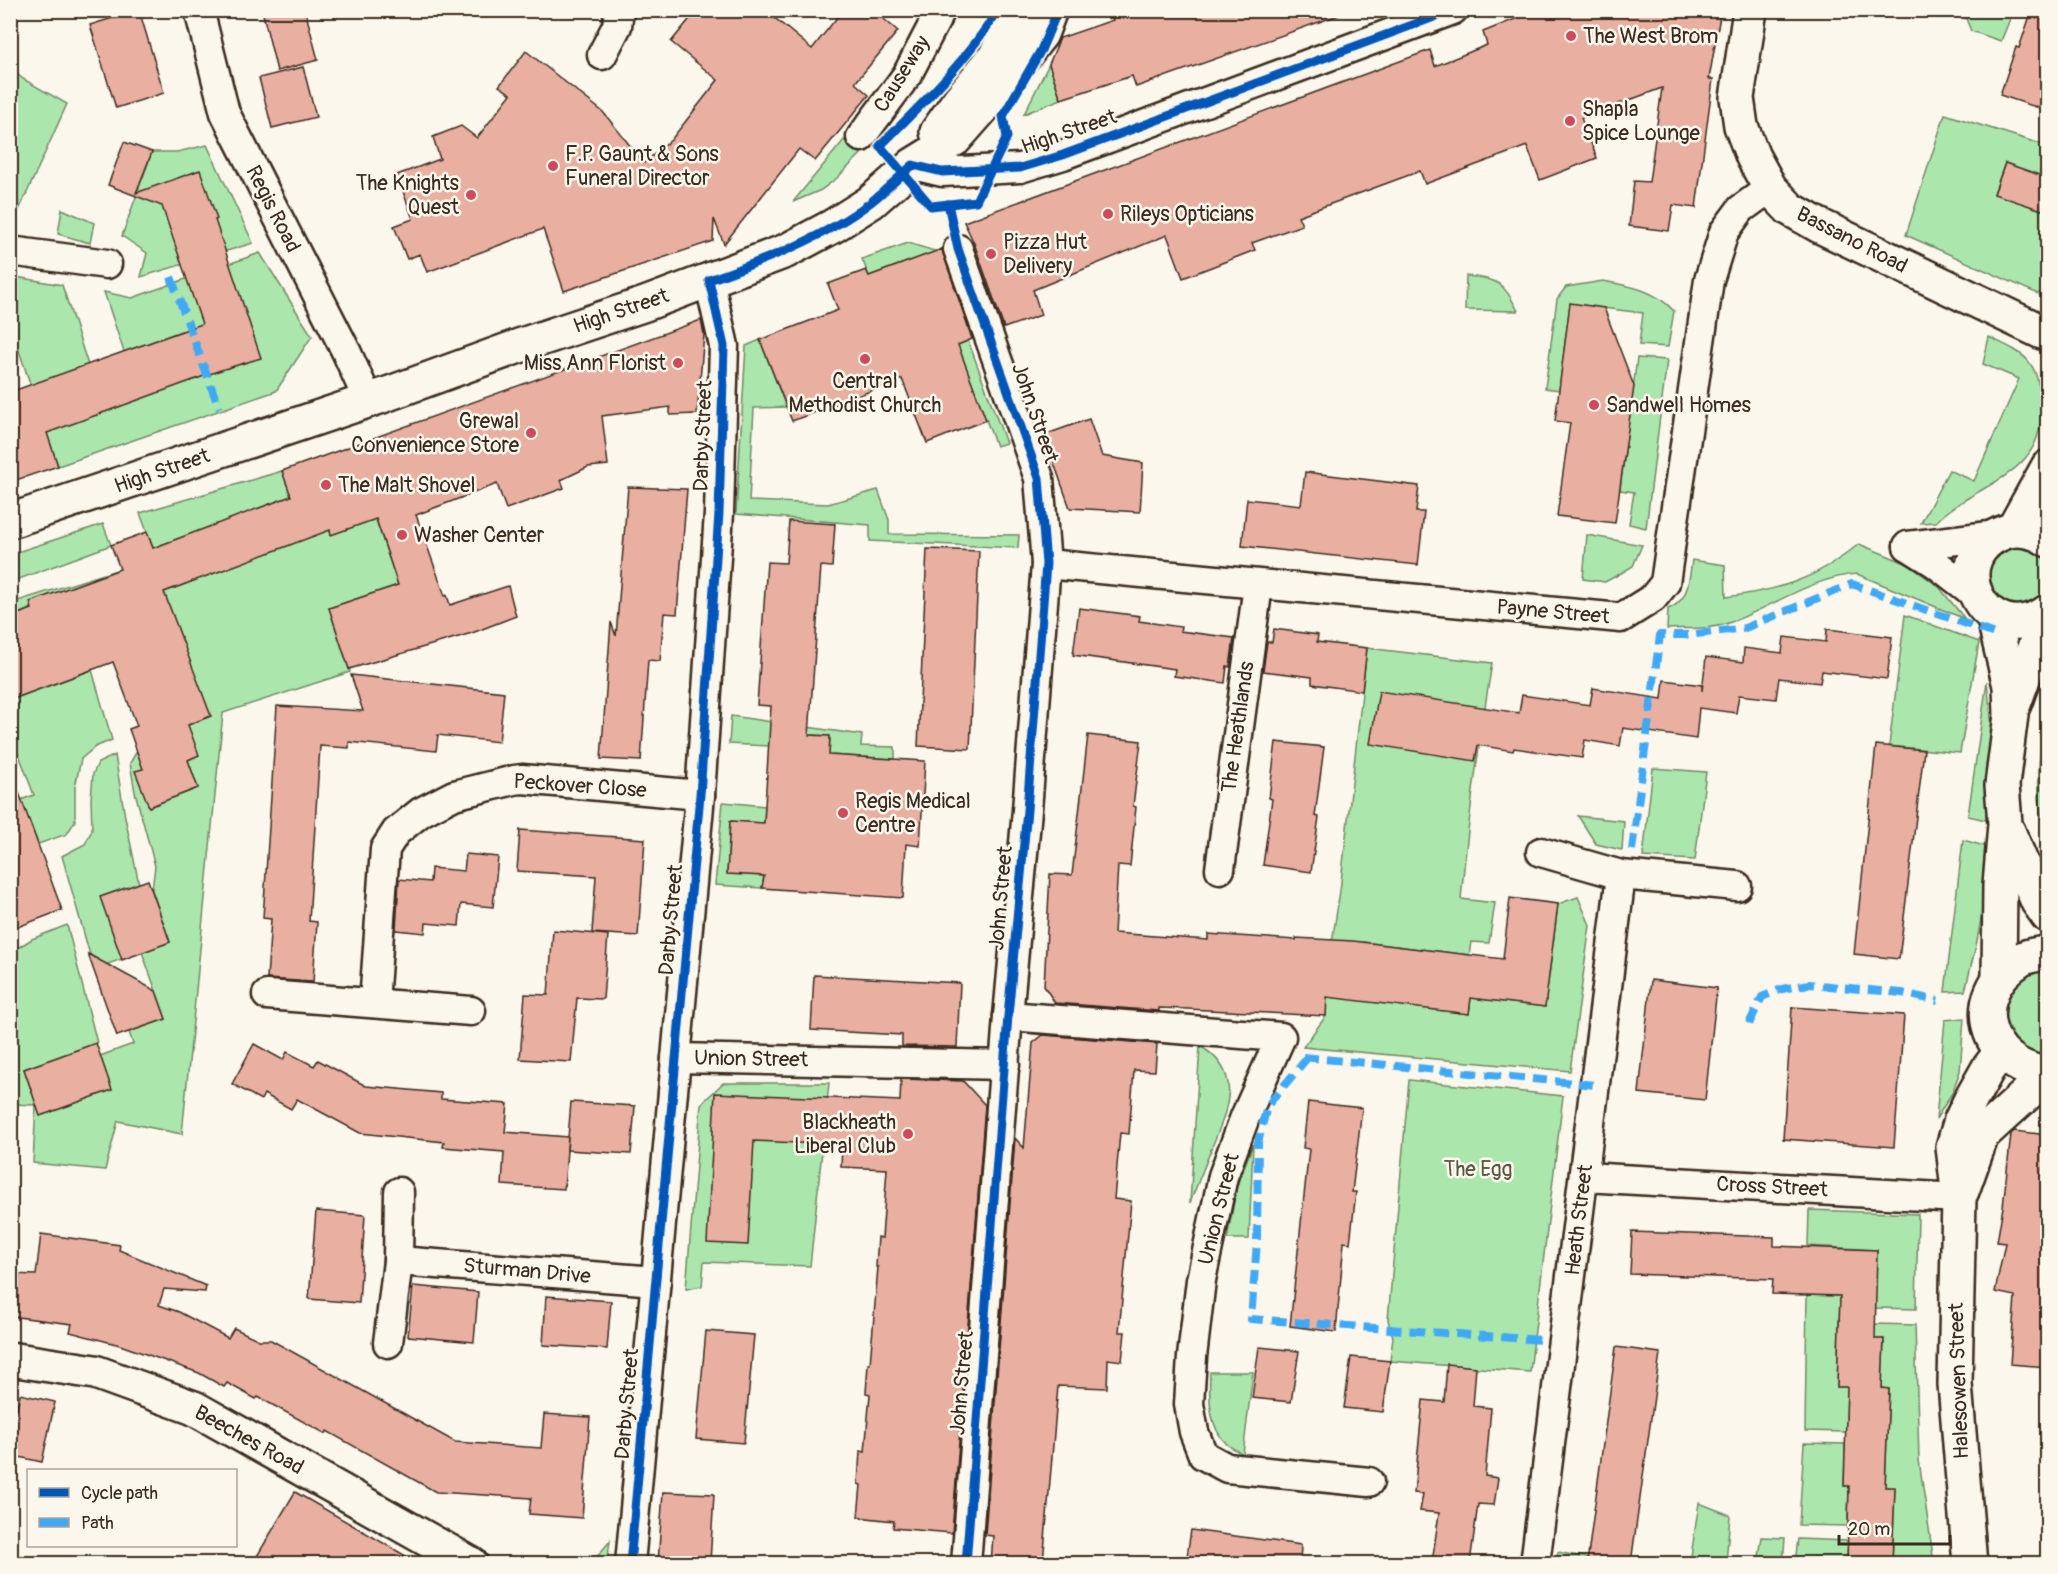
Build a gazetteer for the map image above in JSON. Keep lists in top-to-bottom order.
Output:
{
  "streets": {
    "main road": [
      "High Street",
      "Bassano Road",
      "Halesowen Street",
      "Beeches Road"
    ],
    "street": [
      "Causeway",
      "Regis Road",
      "John Street",
      "Darby Street",
      "Payne Street",
      "The Heathlands",
      "Peckover Close",
      "Union Street",
      "Cross Street",
      "Heath Street",
      "Sturman Drive"
    ]
  },
  "crossings": [
    ["High Street", "Regis Road"],
    ["High Street", "Darby Street"],
    ["Bassano Road", "Payne Street"],
    ["John Street", "Payne Street"],
    ["John Street", "Union Street"],
    ["Darby Street", "Peckover Close"],
    ["Darby Street", "Union Street"],
    ["Darby Street", "Sturman Drive"],
    ["Payne Street", "The Heathlands"],
    ["Cross Street", "Heath Street"],
    ["Cross Street", "Halesowen Street"]
  ],
  "parks": ["The Egg"],
  "places": [
    "The West Brom",
    "Shapla Spice Lounge",
    "F.P. Gaunt & Sons Funeral Director",
    "The Knights Quest",
    "Rileys Opticians",
    "Pizza Hut Delivery",
    "Central Methodist Church",
    "Miss Ann Florist",
    "Sandwell Homes",
    "Grewal Convenience Store",
    "The Malt Shovel",
    "Washer Center",
    "Regis Medical Centre",
    "Blackheath Liberal Club"
  ],
  "legend": ["Cycle path", "Path"],
  "scale_bar": "20 m"
}
